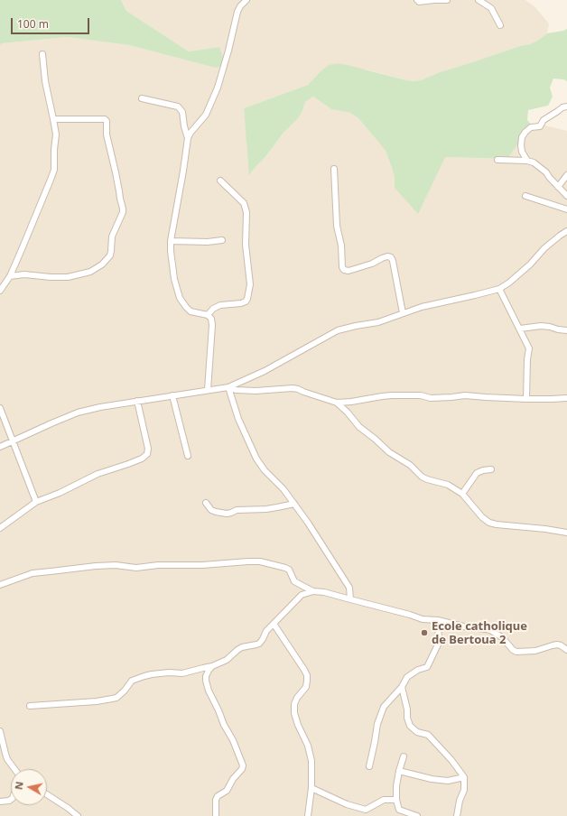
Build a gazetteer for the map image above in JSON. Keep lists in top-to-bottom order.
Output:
{
  "places": ["Ecole catholique de Bertoua 2"],
  "scale_bar": "100 m",
  "north": "left"
}
